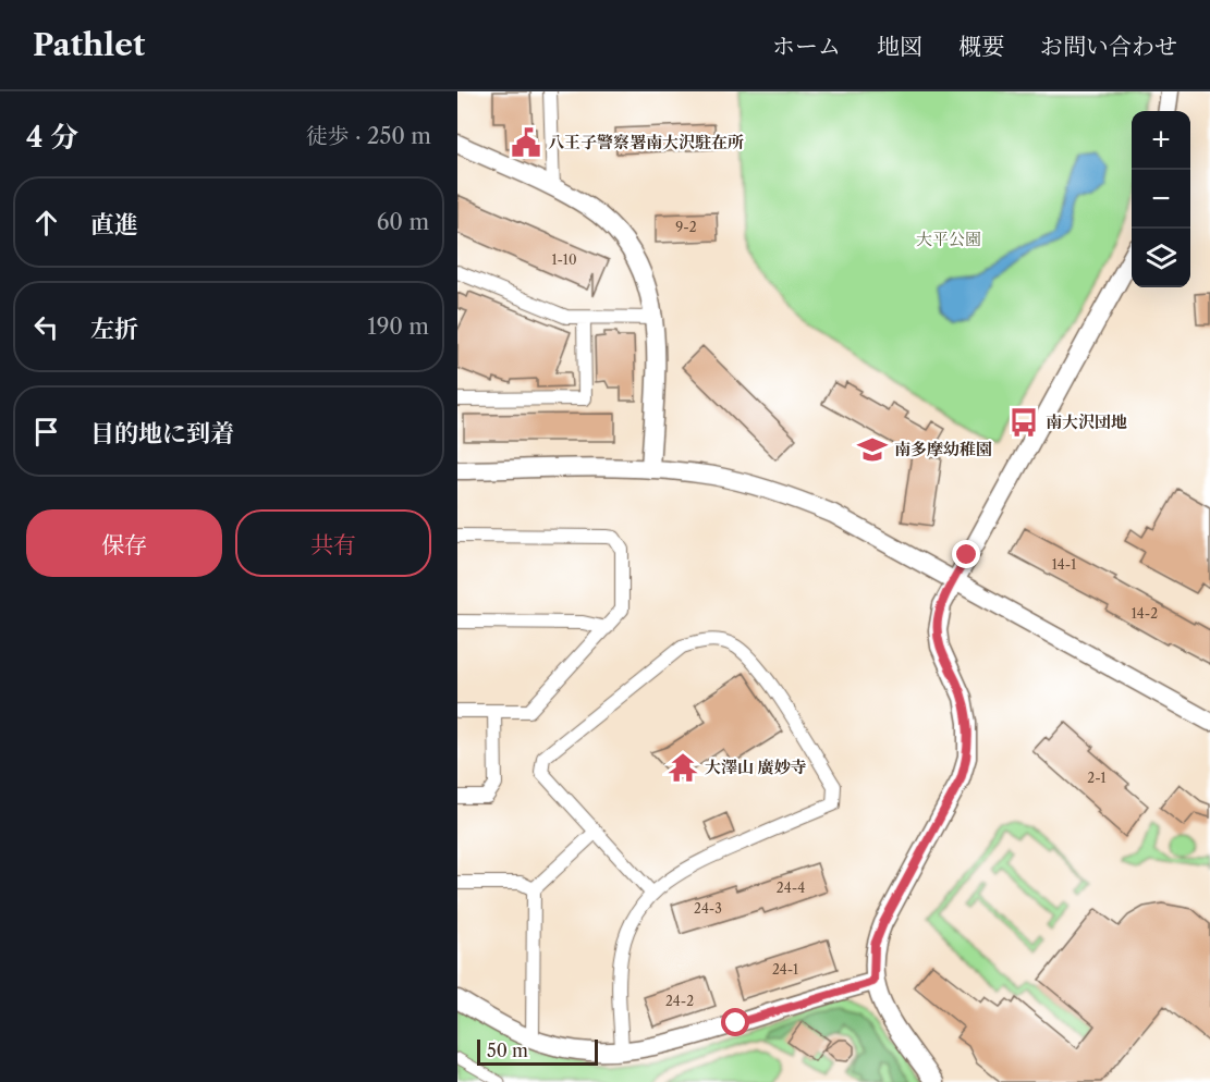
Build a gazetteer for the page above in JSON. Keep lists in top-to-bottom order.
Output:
{
  "parks": ["大平公園"],
  "places": {
    "public building": ["八王子警察署南大沢駐在所"],
    "bus stop": ["南大沢団地"],
    "school or university": ["南多摩幼稚園"],
    "temple": ["大澤山 廣妙寺"]
  },
  "house_numbers": [
    "9-2",
    "1-10",
    "14-1",
    "14-2",
    "2-1",
    "24-4",
    "24-3",
    "24-1",
    "24-2"
  ],
  "scale_bar": "50 m",
  "page": {
    "header": "Pathlet",
    "nav": [
      "ホーム",
      "地図",
      "概要",
      "お問い合わせ"
    ],
    "heading": ["4 分", "徒歩 · 250 m"],
    "map_buttons": ["+", "−"],
    "list": [
      ["直進", "60 m"],
      ["左折", "190 m"],
      "目的地に到着"
    ],
    "buttons": ["保存", "共有"],
    "scale": "50 m"
  }
}
